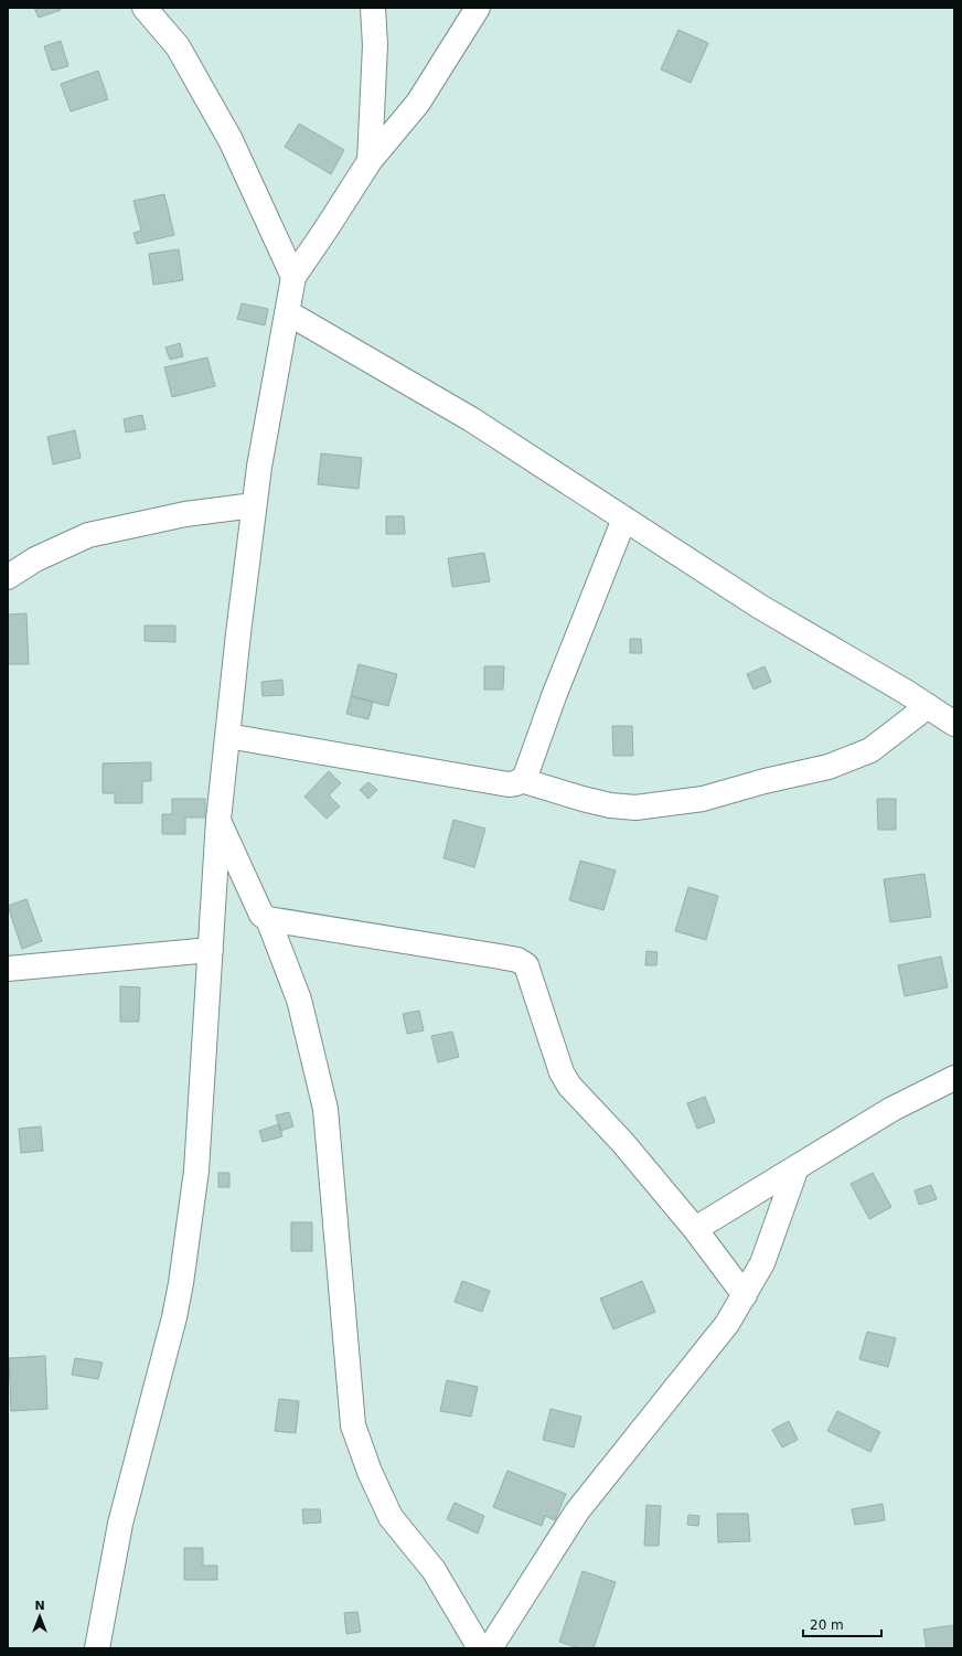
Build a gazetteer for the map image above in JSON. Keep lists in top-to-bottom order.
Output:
{
  "scale_bar": "20 m",
  "north": "top"
}
